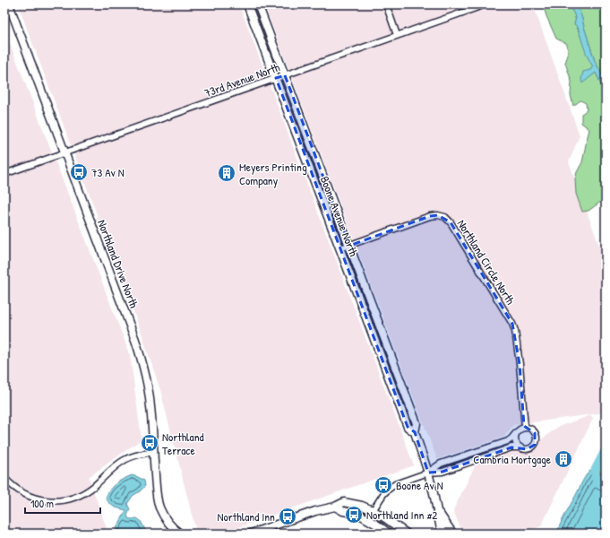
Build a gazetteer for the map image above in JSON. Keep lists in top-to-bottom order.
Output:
{
  "streets": {
    "street": [
      "73rd Avenue North",
      "Boone Avenue North",
      "Northland Circle North",
      "Northland Drive North"
    ]
  },
  "crossings": [
    ["73rd Avenue North", "Boone Avenue North"],
    ["73rd Avenue North", "Northland Drive North"],
    ["Boone Avenue North", "Northland Circle North"]
  ],
  "places": {
    "bus stop": [
      "73 Av N",
      "Northland Terrace",
      "Boone Av N",
      "Northland Inn #2",
      "Northland Inn"
    ],
    "building": ["Meyers Printing Company", "Cambria Mortgage"]
  },
  "scale_bar": "100 m"
}
